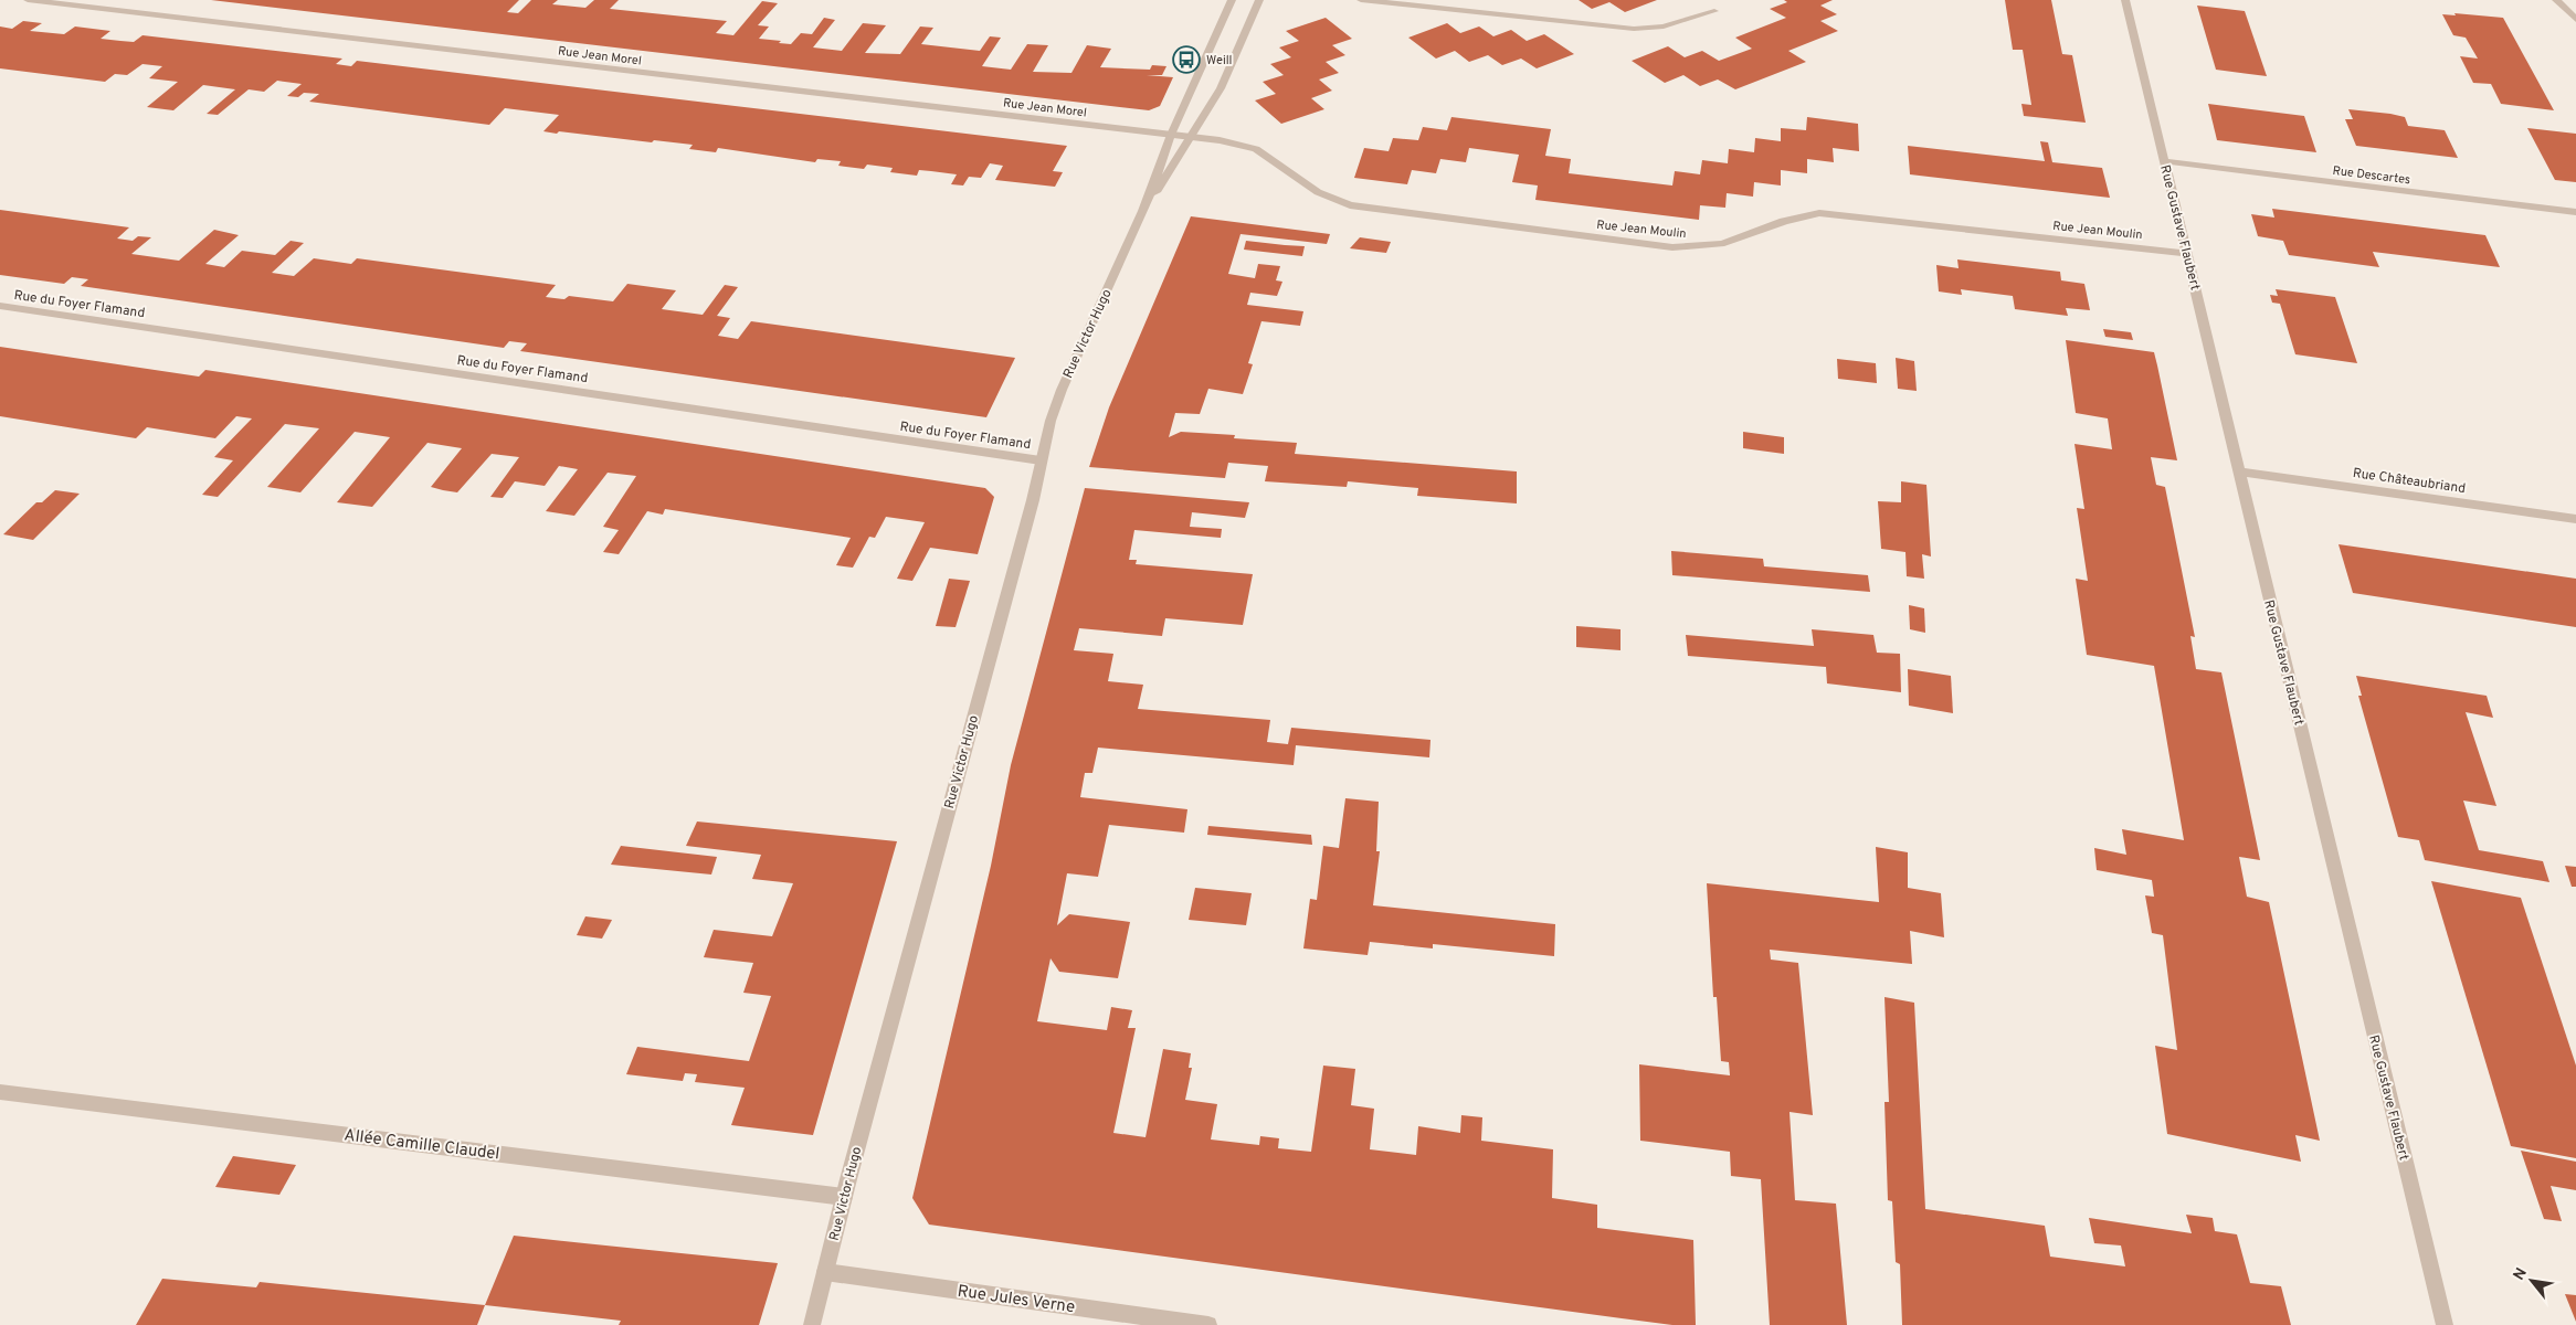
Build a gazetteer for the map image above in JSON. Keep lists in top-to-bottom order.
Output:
{
  "streets": {
    "street": [
      "Rue Jean Morel",
      "Rue Descartes",
      "Rue Gustave Flaubert",
      "Rue Jean Moulin",
      "Rue du Foyer Flamand",
      "Rue Victor Hugo",
      "Rue Châteaubriand",
      "Allée Camille Claudel",
      "Rue Jules Verne"
    ]
  },
  "crossings": [
    ["Rue Jean Morel", "Rue Jean Moulin"],
    ["Rue Jean Morel", "Rue Victor Hugo"],
    ["Rue Descartes", "Rue Gustave Flaubert"],
    ["Rue Gustave Flaubert", "Rue Jean Moulin"],
    ["Rue Gustave Flaubert", "Rue Châteaubriand"],
    ["Rue Jean Moulin", "Rue Victor Hugo"],
    ["Rue du Foyer Flamand", "Rue Victor Hugo"],
    ["Rue Victor Hugo", "Allée Camille Claudel"],
    ["Rue Victor Hugo", "Rue Jules Verne"]
  ],
  "places": {
    "bus stop": ["Weill"]
  },
  "north": "top left"
}
